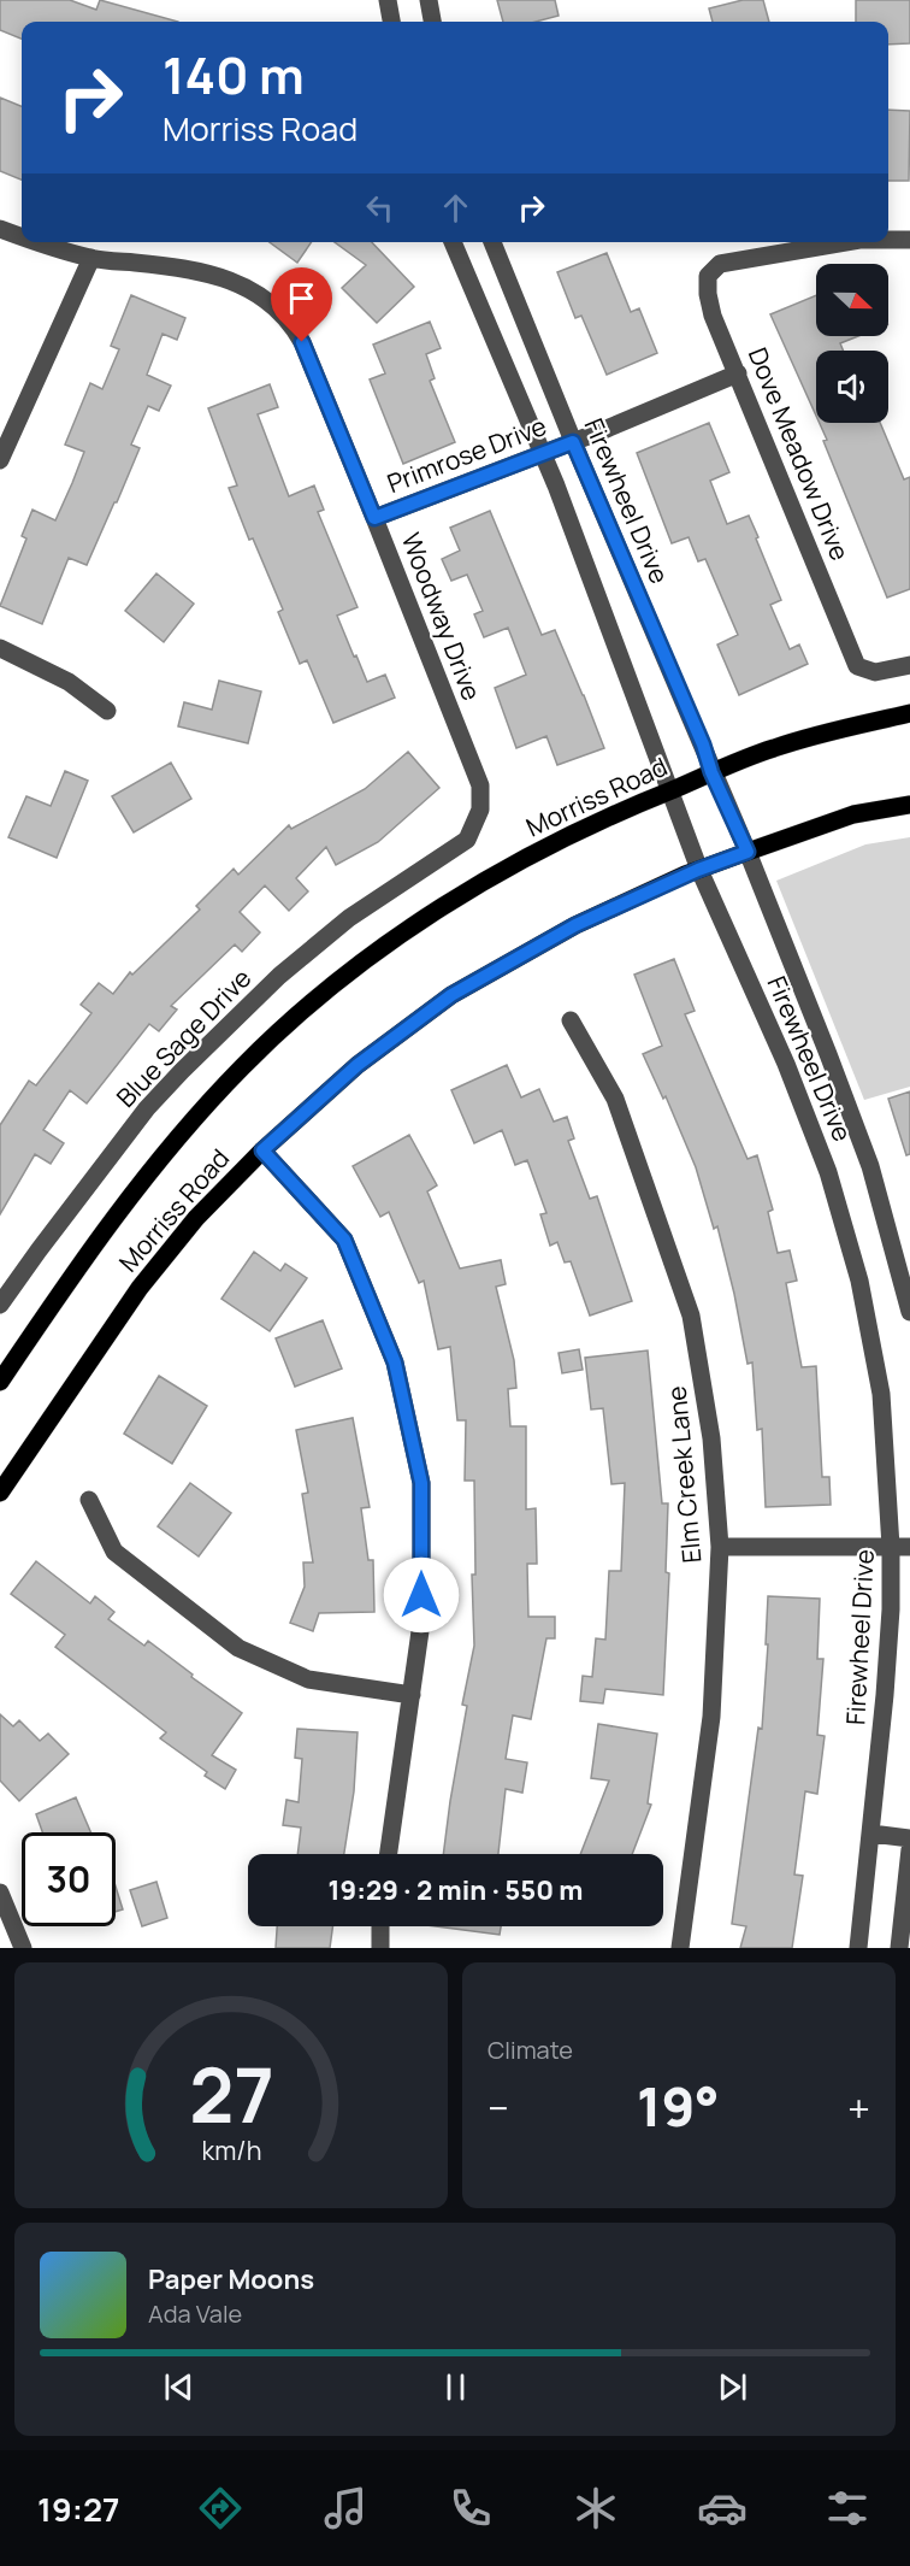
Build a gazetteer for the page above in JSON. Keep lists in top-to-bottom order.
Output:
{
  "streets": {
    "main road": ["Morriss Road"],
    "street": [
      "Dove Meadow Drive",
      "Primrose Drive",
      "Firewheel Drive",
      "Woodway Drive",
      "Blue Sage Drive",
      "Elm Creek Lane"
    ]
  },
  "crossings": [
    ["Dove Meadow Drive", "Primrose Drive"],
    ["Primrose Drive", "Firewheel Drive"],
    ["Primrose Drive", "Woodway Drive"],
    ["Firewheel Drive", "Morriss Road"],
    ["Woodway Drive", "Blue Sage Drive"]
  ],
  "north": "right",
  "page": {
    "turn": ["140 m", "Morriss Road"],
    "limit": "30",
    "trip": "19:29 · 2 min · 550 m",
    "tile": "Climate",
    "heat": ["−", "19°", "+"],
    "song": ["Paper Moons", "Ada Vale"],
    "tabs": "19:27",
    "gauge": ["27", "km/h"]
  }
}
